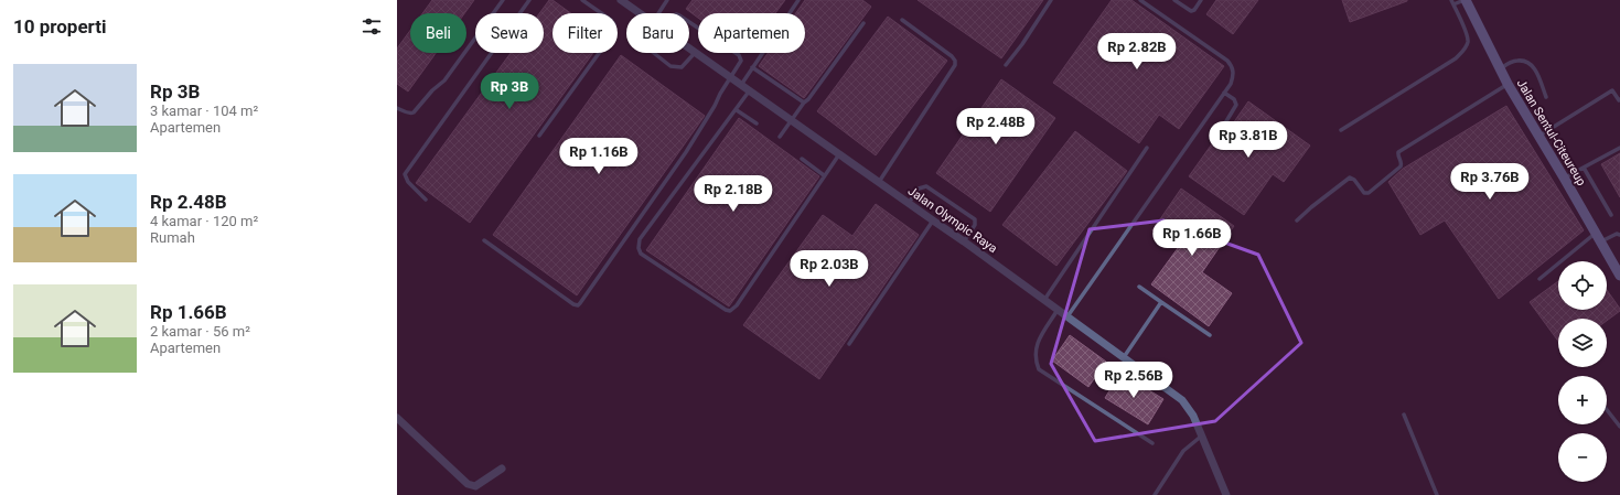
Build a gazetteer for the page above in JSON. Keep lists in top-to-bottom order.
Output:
{
  "streets": {
    "street": ["Jalan Sentul-Citeureup", "Jalan Olympic Raya"]
  },
  "page": {
    "heading": "10 properti",
    "chip": [
      "Beli",
      "Sewa",
      "Filter",
      "Baru",
      "Apartemen"
    ],
    "price": [
      "Rp 2.82B",
      "Rp 3B",
      "Rp 2.48B",
      "Rp 3.81B",
      "Rp 1.16B",
      "Rp 3.76B",
      "Rp 2.18B",
      "Rp 1.66B",
      "Rp 2.03B",
      "Rp 2.56B"
    ],
    "list": [
      {
        "name": "Rp 3B",
        "note": "3 kamar · 104 m² · Apartemen"
      },
      {
        "name": "Rp 2.48B",
        "note": "4 kamar · 120 m² · Rumah"
      },
      {
        "name": "Rp 1.66B",
        "note": "2 kamar · 56 m² · Apartemen"
      }
    ],
    "map_buttons": ["+", "−"]
  }
}
